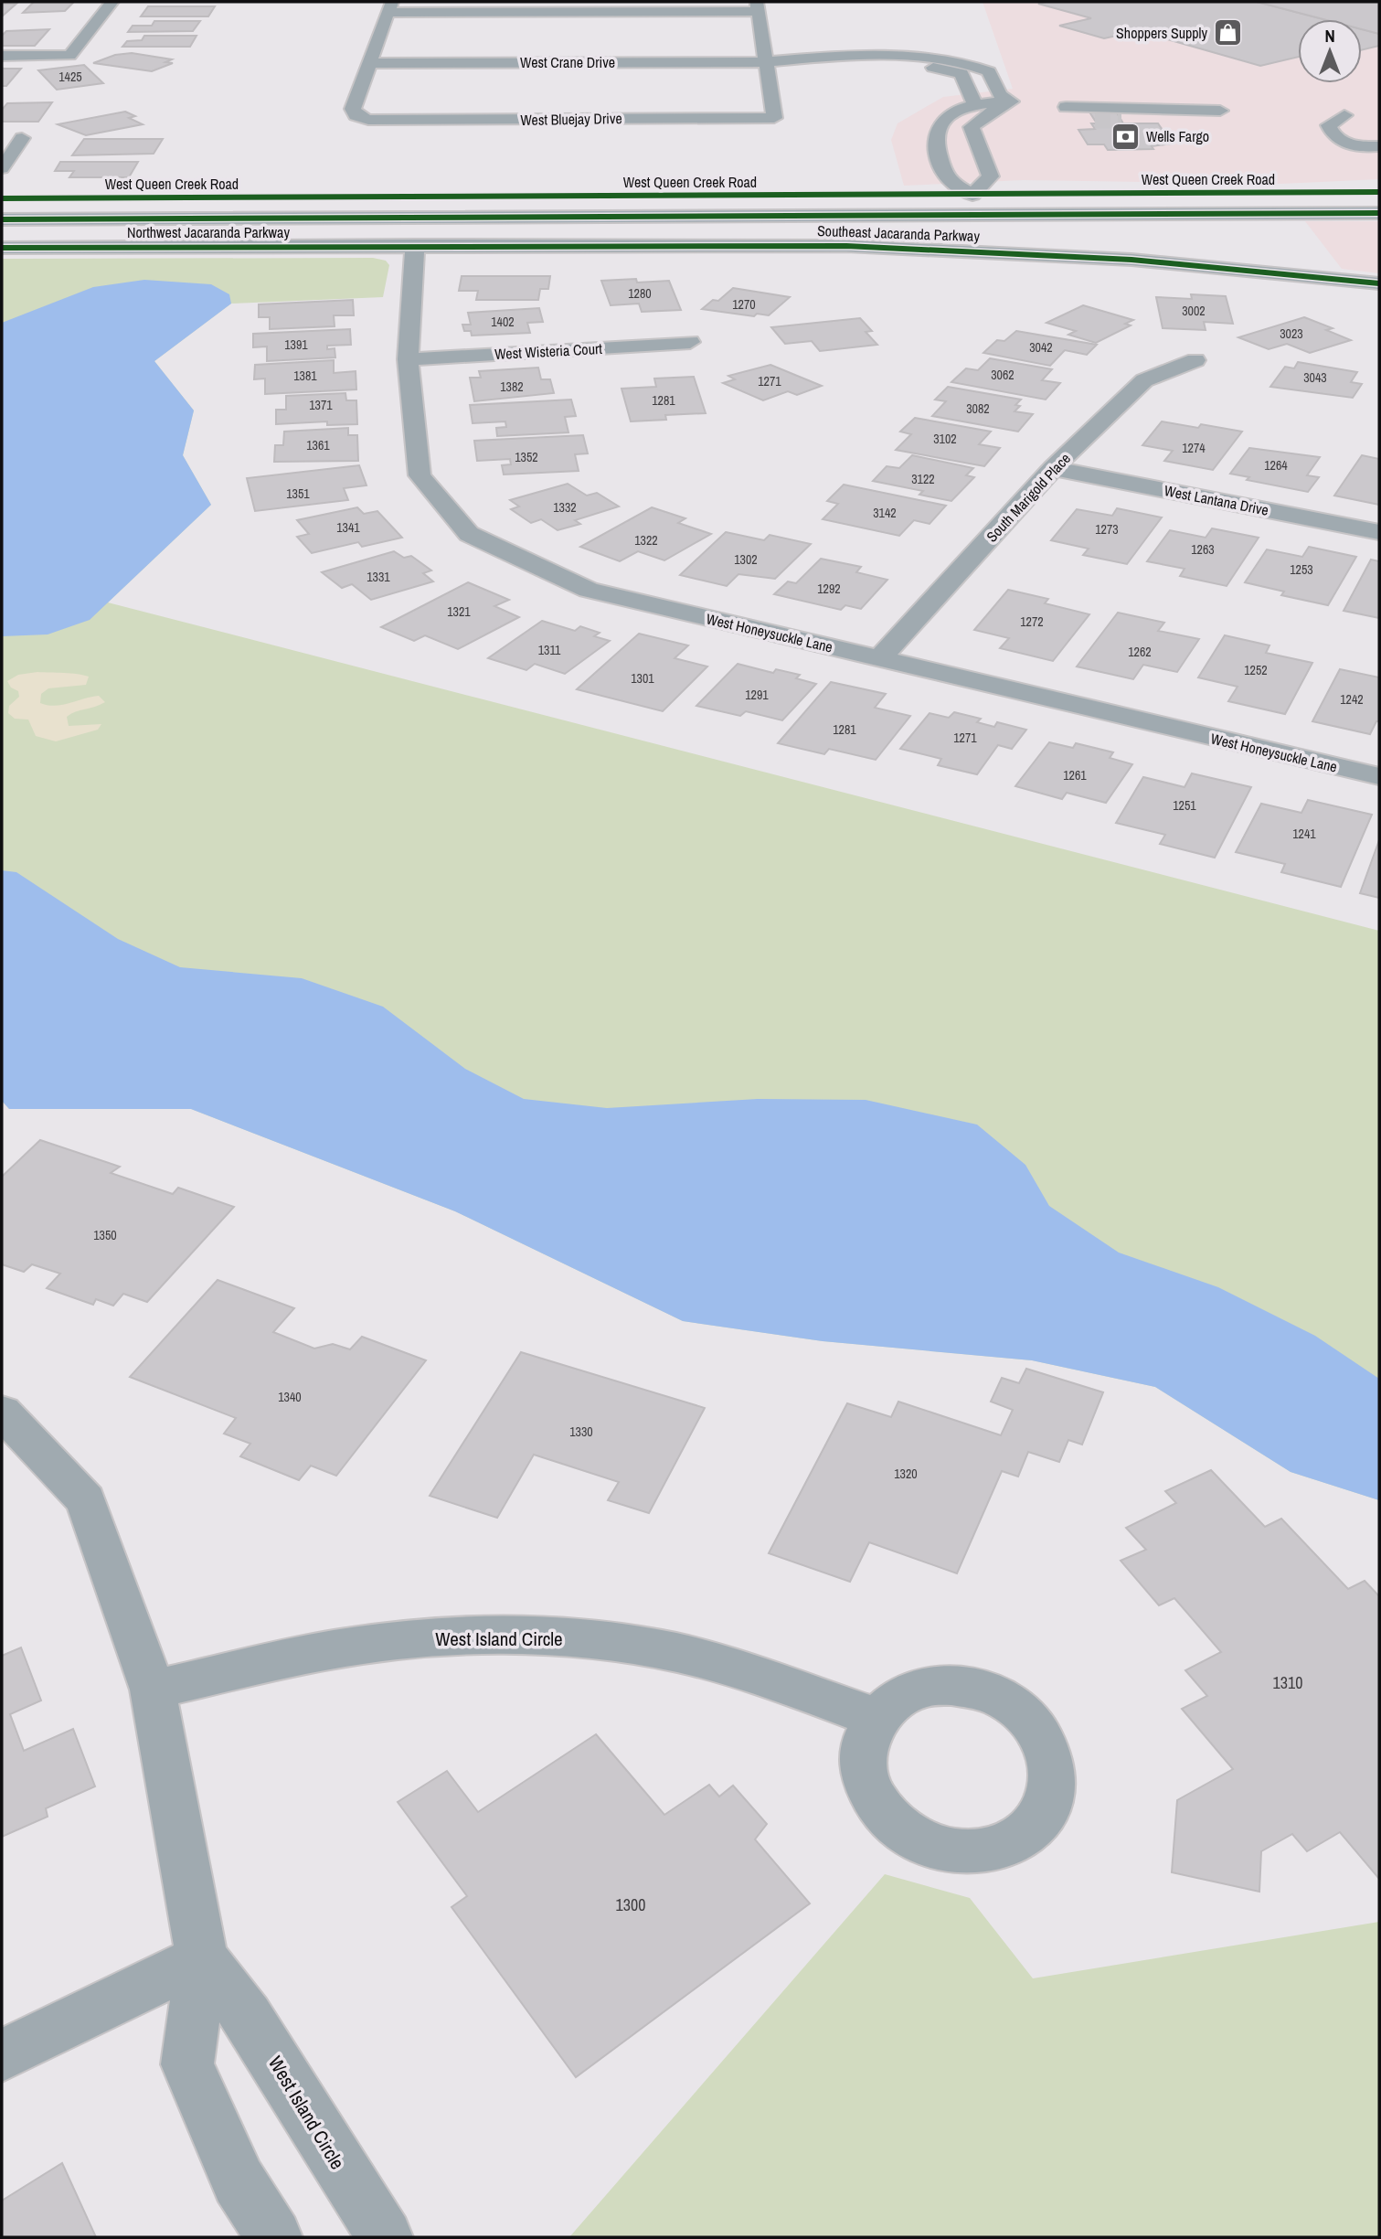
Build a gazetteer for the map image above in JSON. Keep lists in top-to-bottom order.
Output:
{
  "streets": {
    "main road": ["West Queen Creek Road"],
    "street": [
      "West Crane Drive",
      "West Bluejay Drive",
      "Northwest Jacaranda Parkway",
      "Southeast Jacaranda Parkway",
      "West Wisteria Court",
      "South Marigold Place",
      "West Lantana Drive",
      "West Honeysuckle Lane",
      "West Island Circle"
    ]
  },
  "crossings": [
    ["West Crane Drive", "West Bluejay Drive"],
    ["Northwest Jacaranda Parkway", "Southeast Jacaranda Parkway"],
    ["Northwest Jacaranda Parkway", "West Honeysuckle Lane"],
    ["Southeast Jacaranda Parkway", "West Honeysuckle Lane"],
    ["West Wisteria Court", "West Honeysuckle Lane"],
    ["South Marigold Place", "West Lantana Drive"],
    ["South Marigold Place", "West Honeysuckle Lane"]
  ],
  "places": {
    "shop": ["Shoppers Supply"],
    "bank": ["Wells Fargo"]
  },
  "house_numbers": [
    "1425",
    "1280",
    "1270",
    "3002",
    "1402",
    "3023",
    "1391",
    "3042",
    "3062",
    "1381",
    "3043",
    "1271",
    "1382",
    "1281",
    "1371",
    "3082",
    "3102",
    "1361",
    "1274",
    "1352",
    "1264",
    "3122",
    "1351",
    "1332",
    "3142",
    "1341",
    "1273",
    "1322",
    "1263",
    "1302",
    "1253",
    "1331",
    "1292",
    "1321",
    "1272",
    "1311",
    "1262",
    "1252",
    "1301",
    "1291",
    "1242",
    "1281",
    "1271",
    "1261",
    "1251",
    "1241",
    "1350",
    "1340",
    "1330",
    "1320",
    "1310",
    "1300"
  ],
  "north": "top"
}
